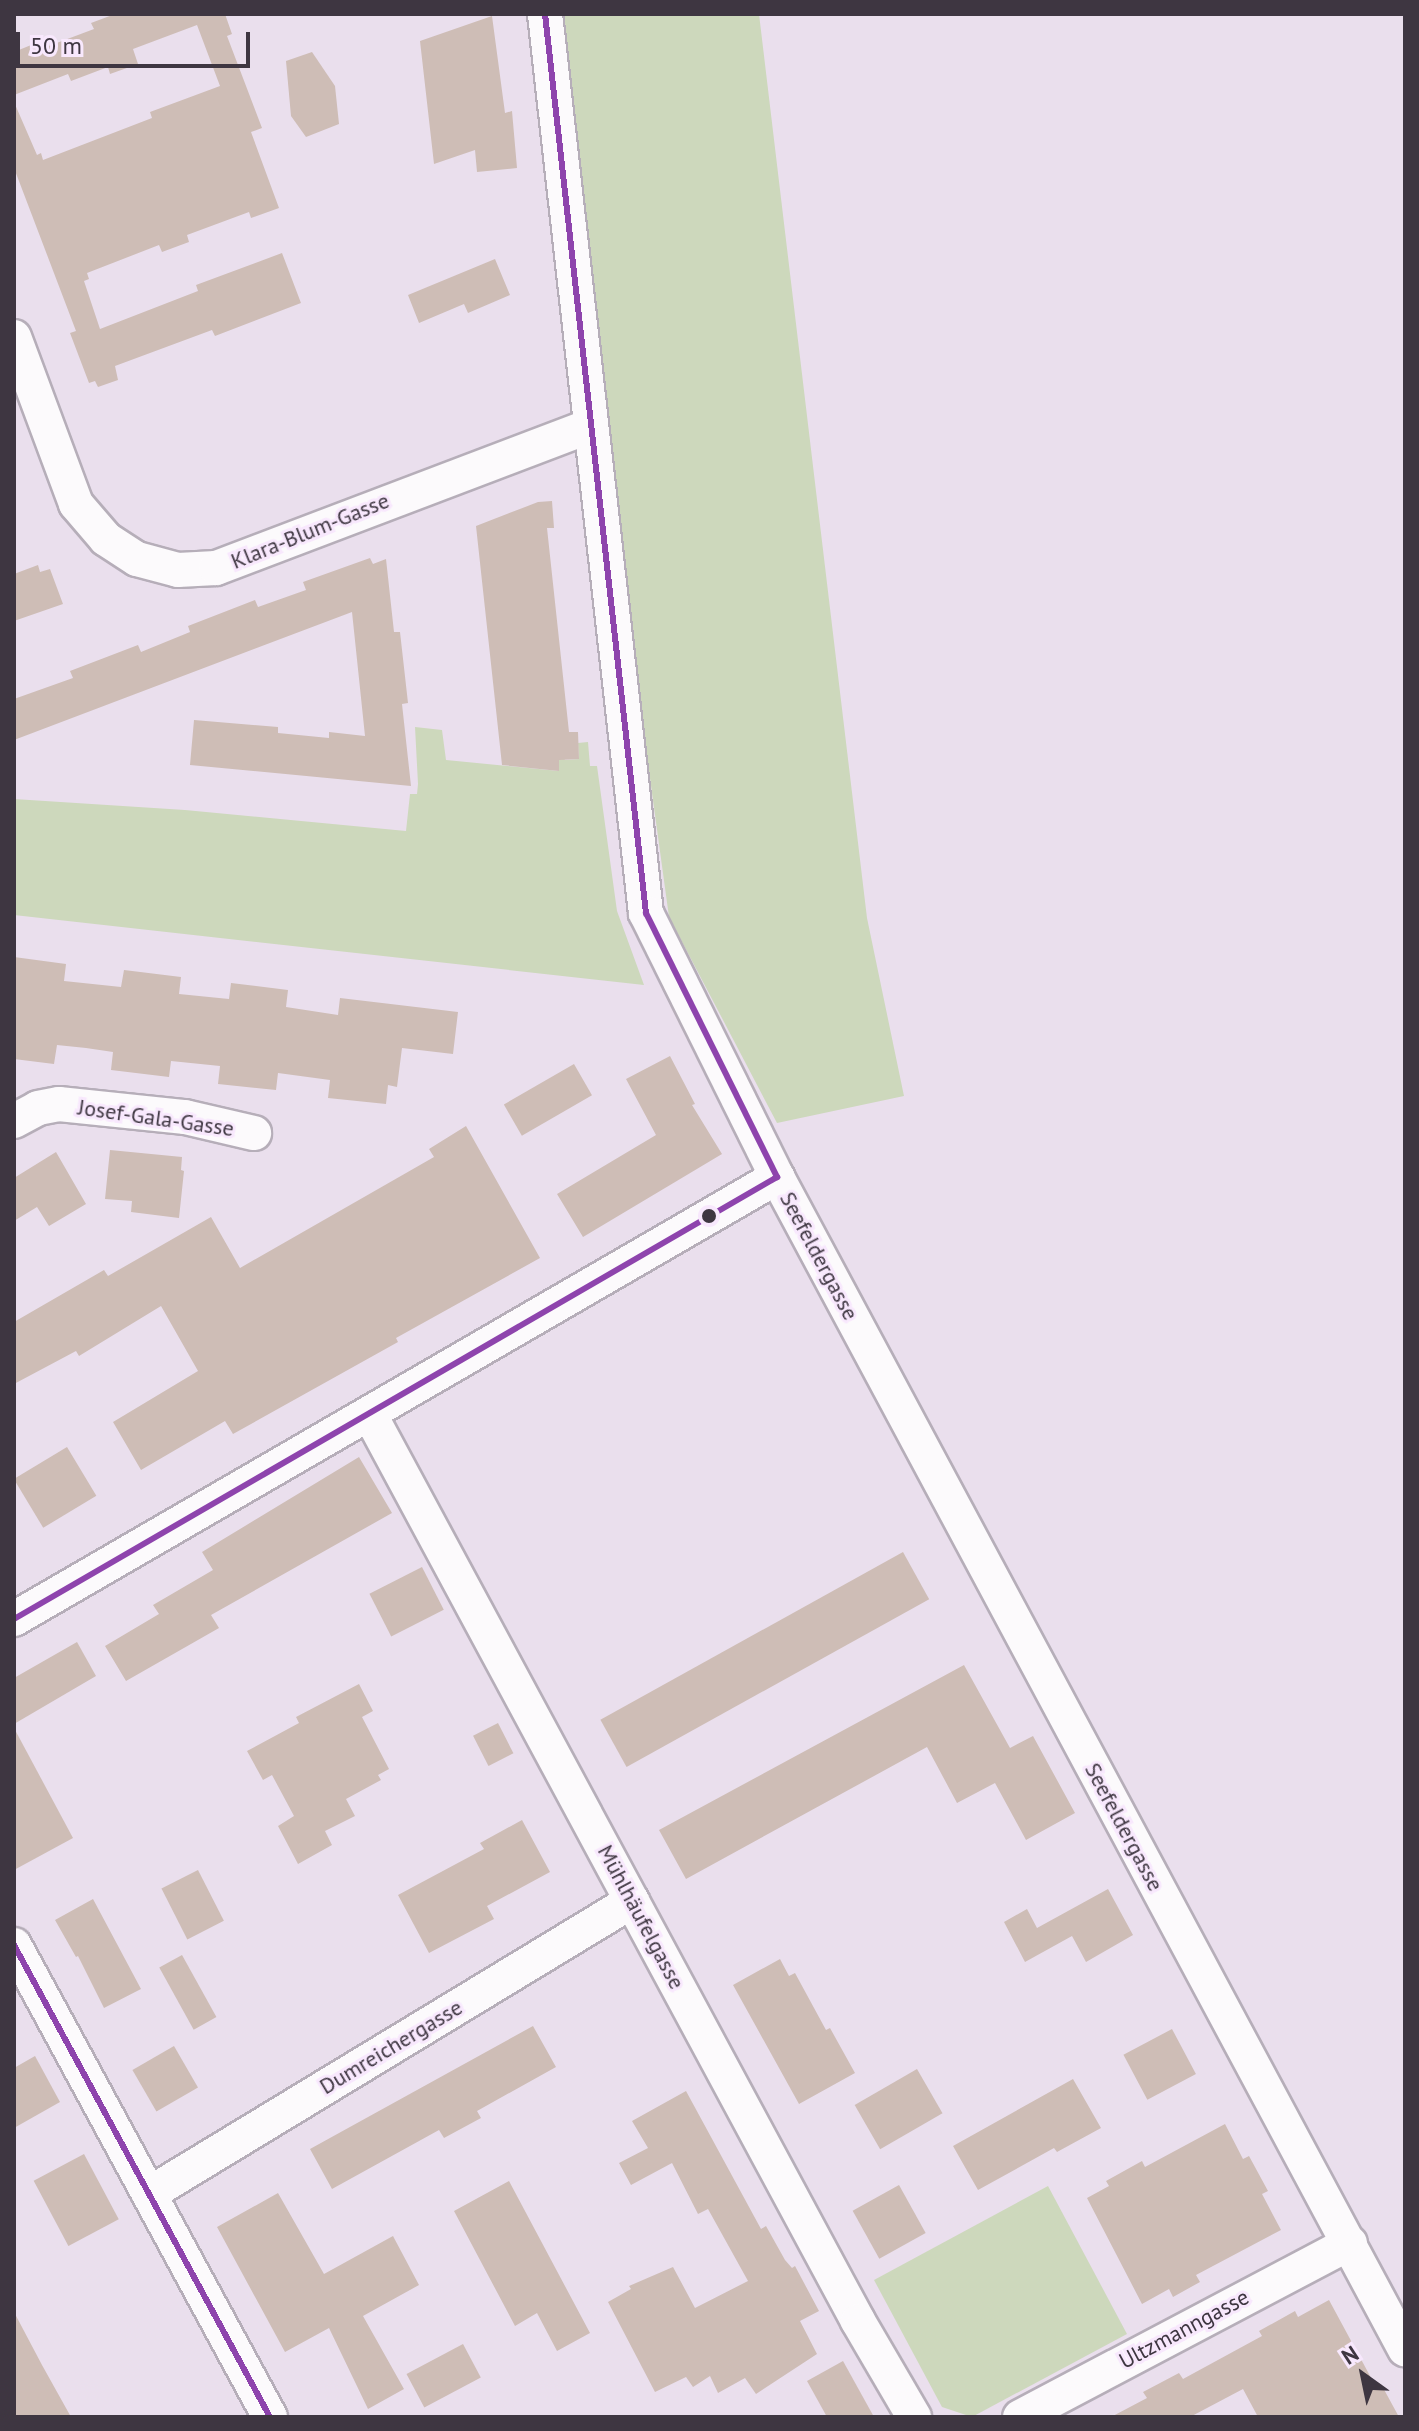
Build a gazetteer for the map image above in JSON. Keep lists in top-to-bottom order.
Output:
{
  "streets": {
    "street": [
      "Klara-Blum-Gasse",
      "Josef-Gala-Gasse",
      "Seefeldergasse",
      "Mühlhäufelgasse",
      "Dumreichergasse",
      "Ultzmanngasse"
    ]
  },
  "crossings": [
    ["Klara-Blum-Gasse", "Seefeldergasse"],
    ["Seefeldergasse", "Ultzmanngasse"],
    ["Mühlhäufelgasse", "Dumreichergasse"]
  ],
  "scale_bar": "50 m",
  "north": "top left"
}
